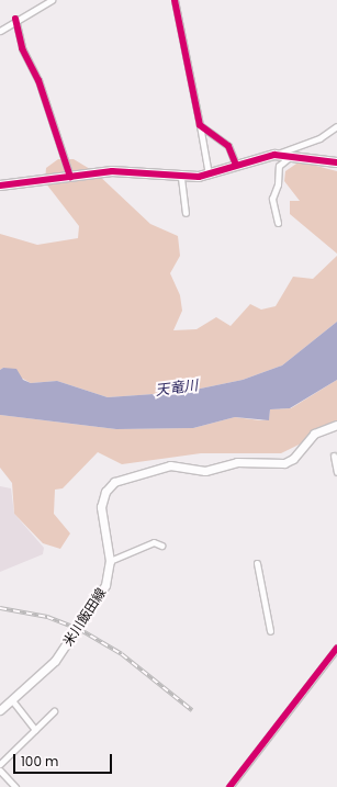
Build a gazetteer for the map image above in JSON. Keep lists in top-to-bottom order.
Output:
{
  "streets": {
    "main road": ["米川飯田線"]
  },
  "water": ["天竜川"],
  "scale_bar": "100 m"
}
